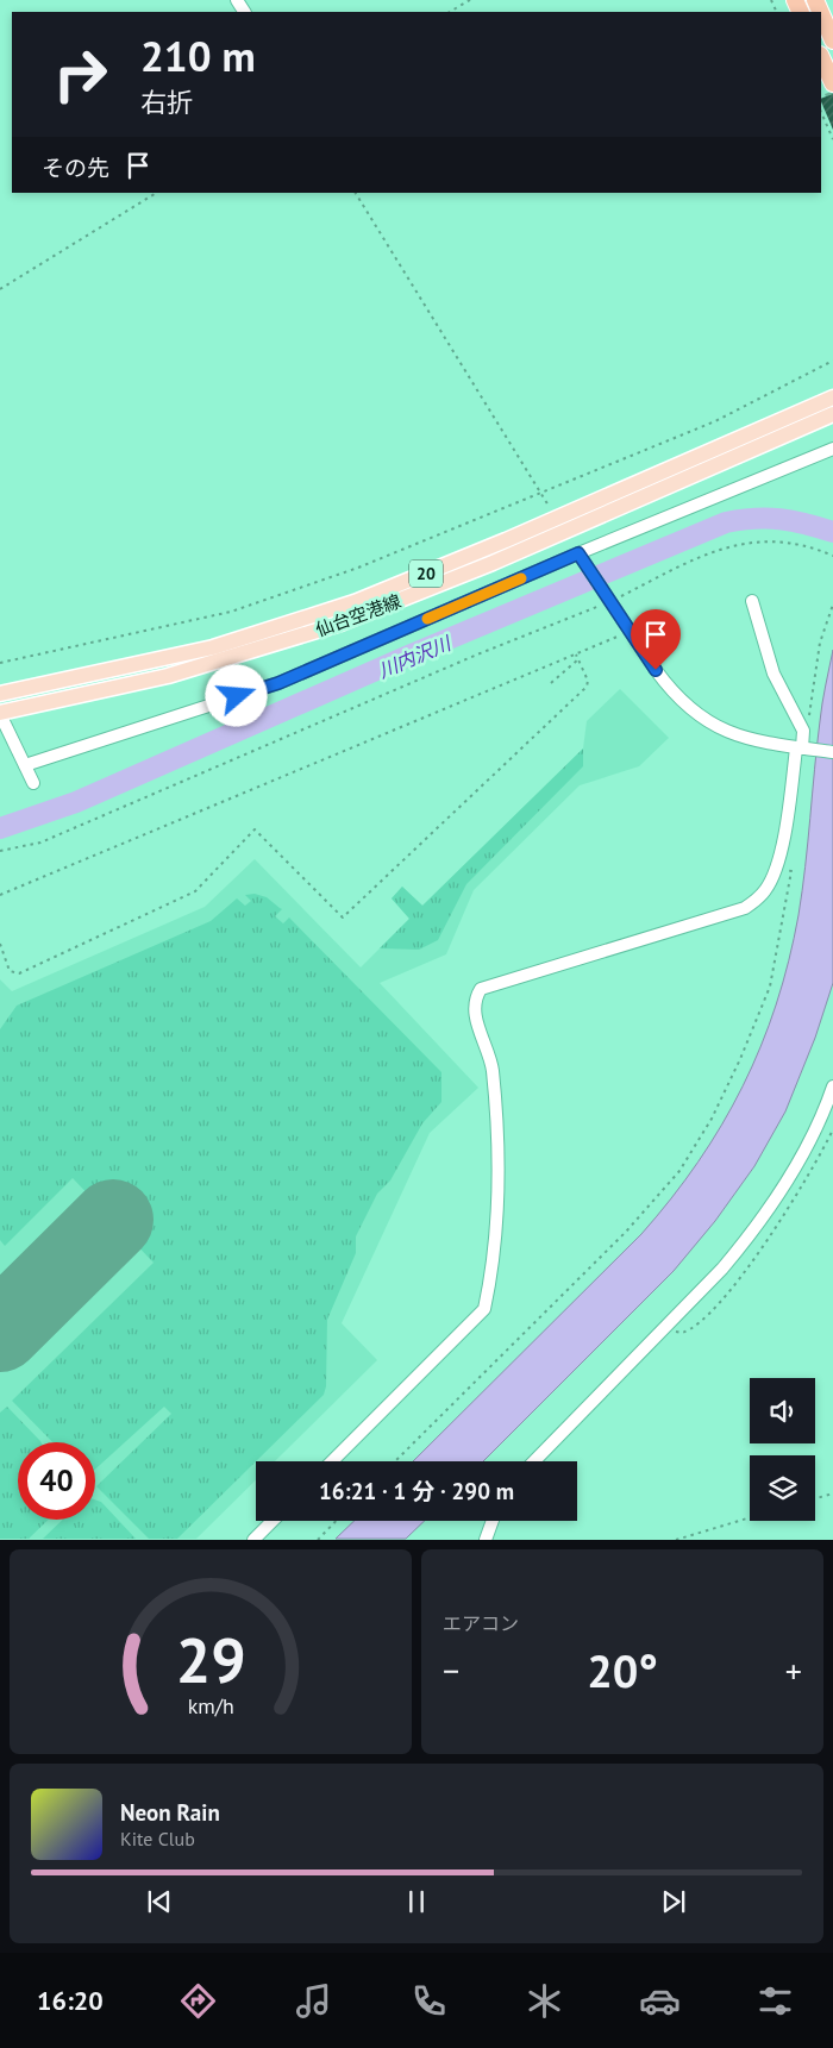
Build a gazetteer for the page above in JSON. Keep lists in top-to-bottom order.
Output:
{
  "streets": {
    "main road": ["20", "仙台空港線"]
  },
  "water": ["川内沢川"],
  "page": {
    "turn": ["210 m", "右折"],
    "then": "その先",
    "limit": "40",
    "trip": "16:21 · 1 分 · 290 m",
    "tile": "エアコン",
    "heat": ["−", "20°", "+"],
    "song": ["Neon Rain", "Kite Club"],
    "tabs": "16:20",
    "gauge": ["29", "km/h"]
  }
}
